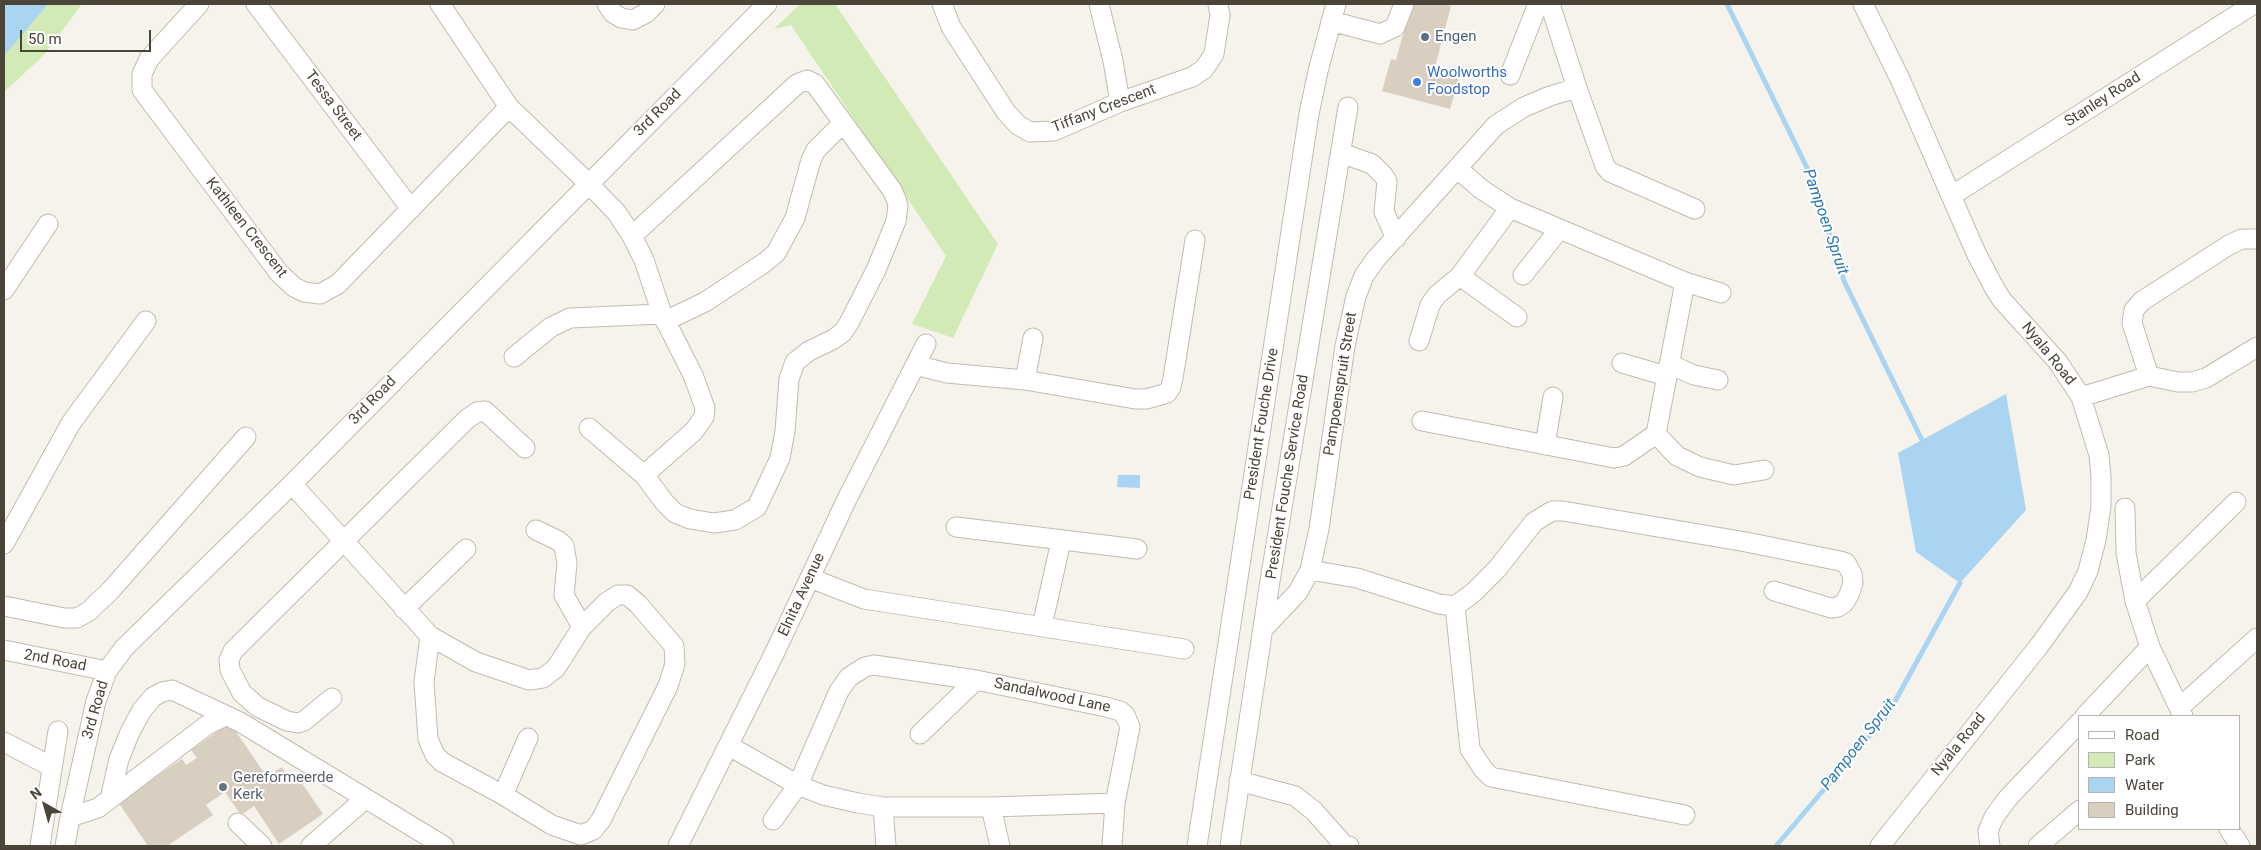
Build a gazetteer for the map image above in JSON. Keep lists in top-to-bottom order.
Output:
{
  "streets": {
    "street": [
      "Stanley Road",
      "Tessa Street",
      "Tiffany Crescent",
      "3rd Road",
      "Kathleen Crescent",
      "Nyala Road",
      "Pampoenspruit Street",
      "President Fouche Drive",
      "President Fouche Service Road",
      "Elnita Avenue",
      "2nd Road",
      "Sandalwood Lane"
    ]
  },
  "crossings": [
    ["Stanley Road", "Nyala Road"],
    ["Tessa Street", "Kathleen Crescent"],
    ["3rd Road", "2nd Road"],
    ["Pampoenspruit Street", "President Fouche Service Road"]
  ],
  "water": ["Pampoen Spruit"],
  "places": ["Engen", "Woolworths Foodstop", "Gereformeerde Kerk"],
  "legend": [
    "Road",
    "Park",
    "Water",
    "Building"
  ],
  "scale_bar": "50 m",
  "north": "top left"
}
